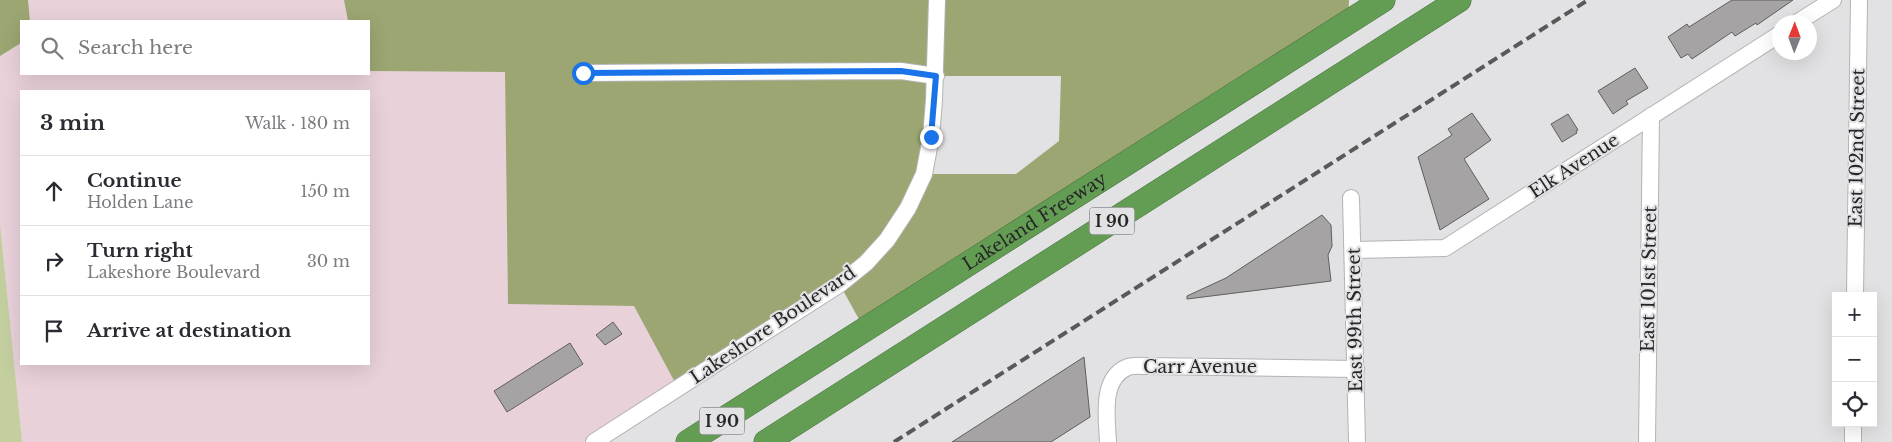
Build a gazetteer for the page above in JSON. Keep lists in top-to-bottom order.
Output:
{
  "streets": {
    "highway": ["Lakeland Freeway", "I 90"],
    "street": [
      "East 102nd Street",
      "Elk Avenue",
      "East 101st Street",
      "East 99th Street",
      "Lakeshore Boulevard",
      "Carr Avenue"
    ]
  },
  "crossings": [
    ["Elk Avenue", "East 101st Street"],
    ["Elk Avenue", "East 99th Street"],
    ["East 99th Street", "Carr Avenue"]
  ],
  "north": "top",
  "page": {
    "search": "Search here",
    "heading": ["3 min", "Walk · 180 m"],
    "list": [
      ["Continue", "Holden Lane", "150 m"],
      ["Turn right", "Lakeshore Boulevard", "30 m"],
      "Arrive at destination"
    ],
    "map_buttons": ["+", "−"]
  }
}
